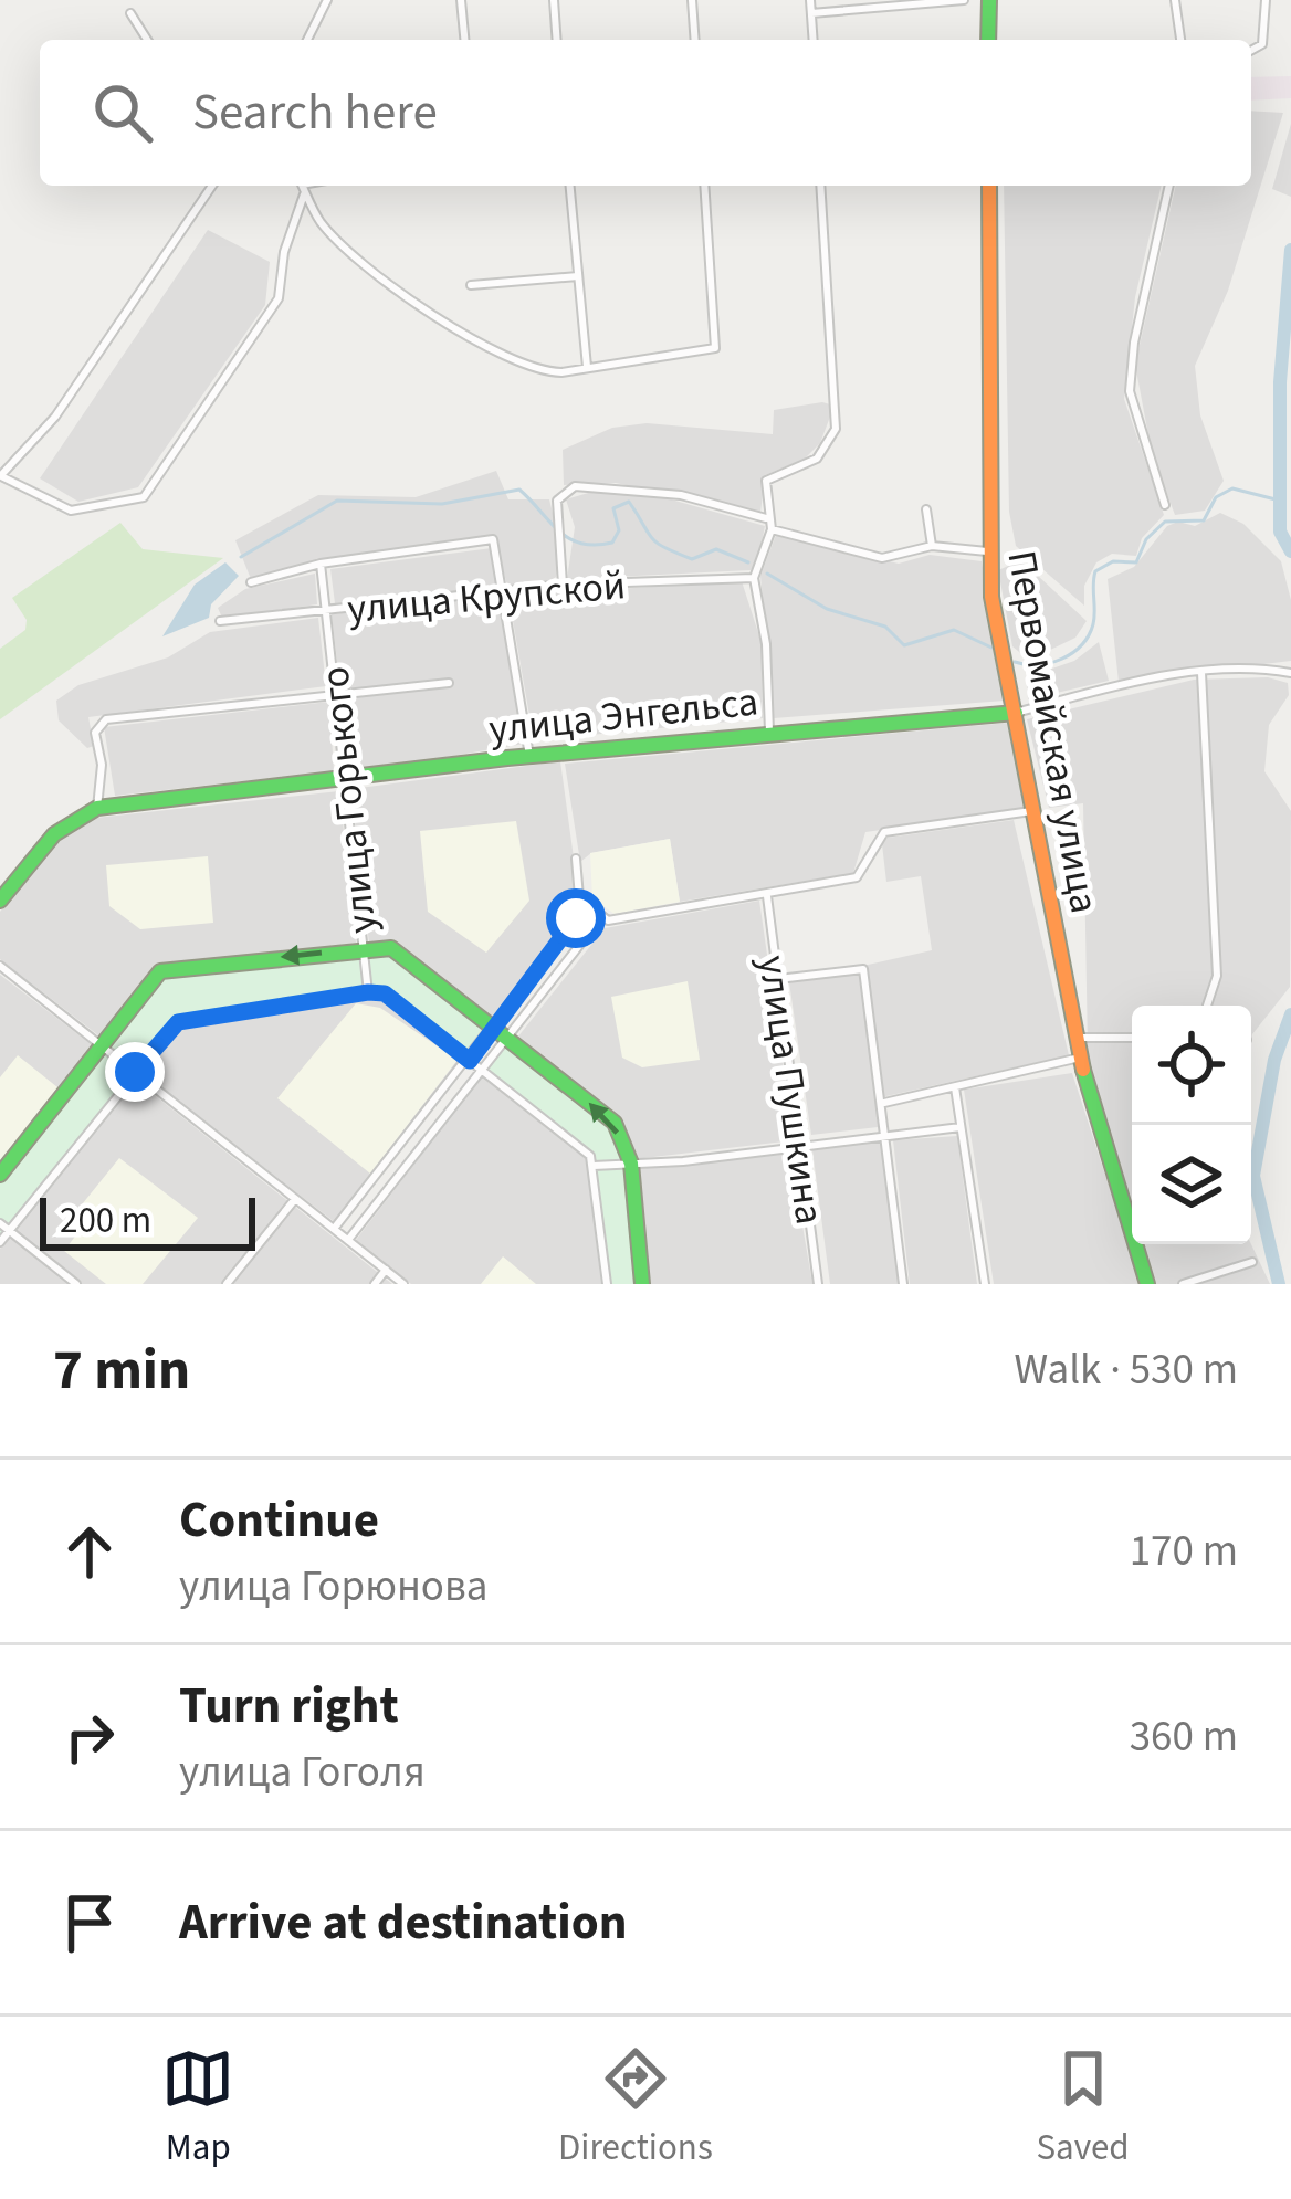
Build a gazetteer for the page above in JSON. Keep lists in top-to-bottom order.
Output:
{
  "streets": {
    "street": [
      "улица Крупской",
      "улица Энгельса",
      "Первомайская улица",
      "улица Горького",
      "улица Пушкина"
    ]
  },
  "crossings": [
    ["улица Крупской", "улица Горького"],
    ["улица Энгельса", "Первомайская улица"],
    ["улица Энгельса", "улица Горького"]
  ],
  "scale_bar": "200 m",
  "page": {
    "search": "Search here",
    "scale": "200 m",
    "heading": ["7 min", "Walk · 530 m"],
    "list": [
      ["Continue", "улица Горюнова", "170 m"],
      ["Turn right", "улица Гоголя", "360 m"],
      "Arrive at destination"
    ],
    "nav": ["Map", "Directions", "Saved"]
  }
}
